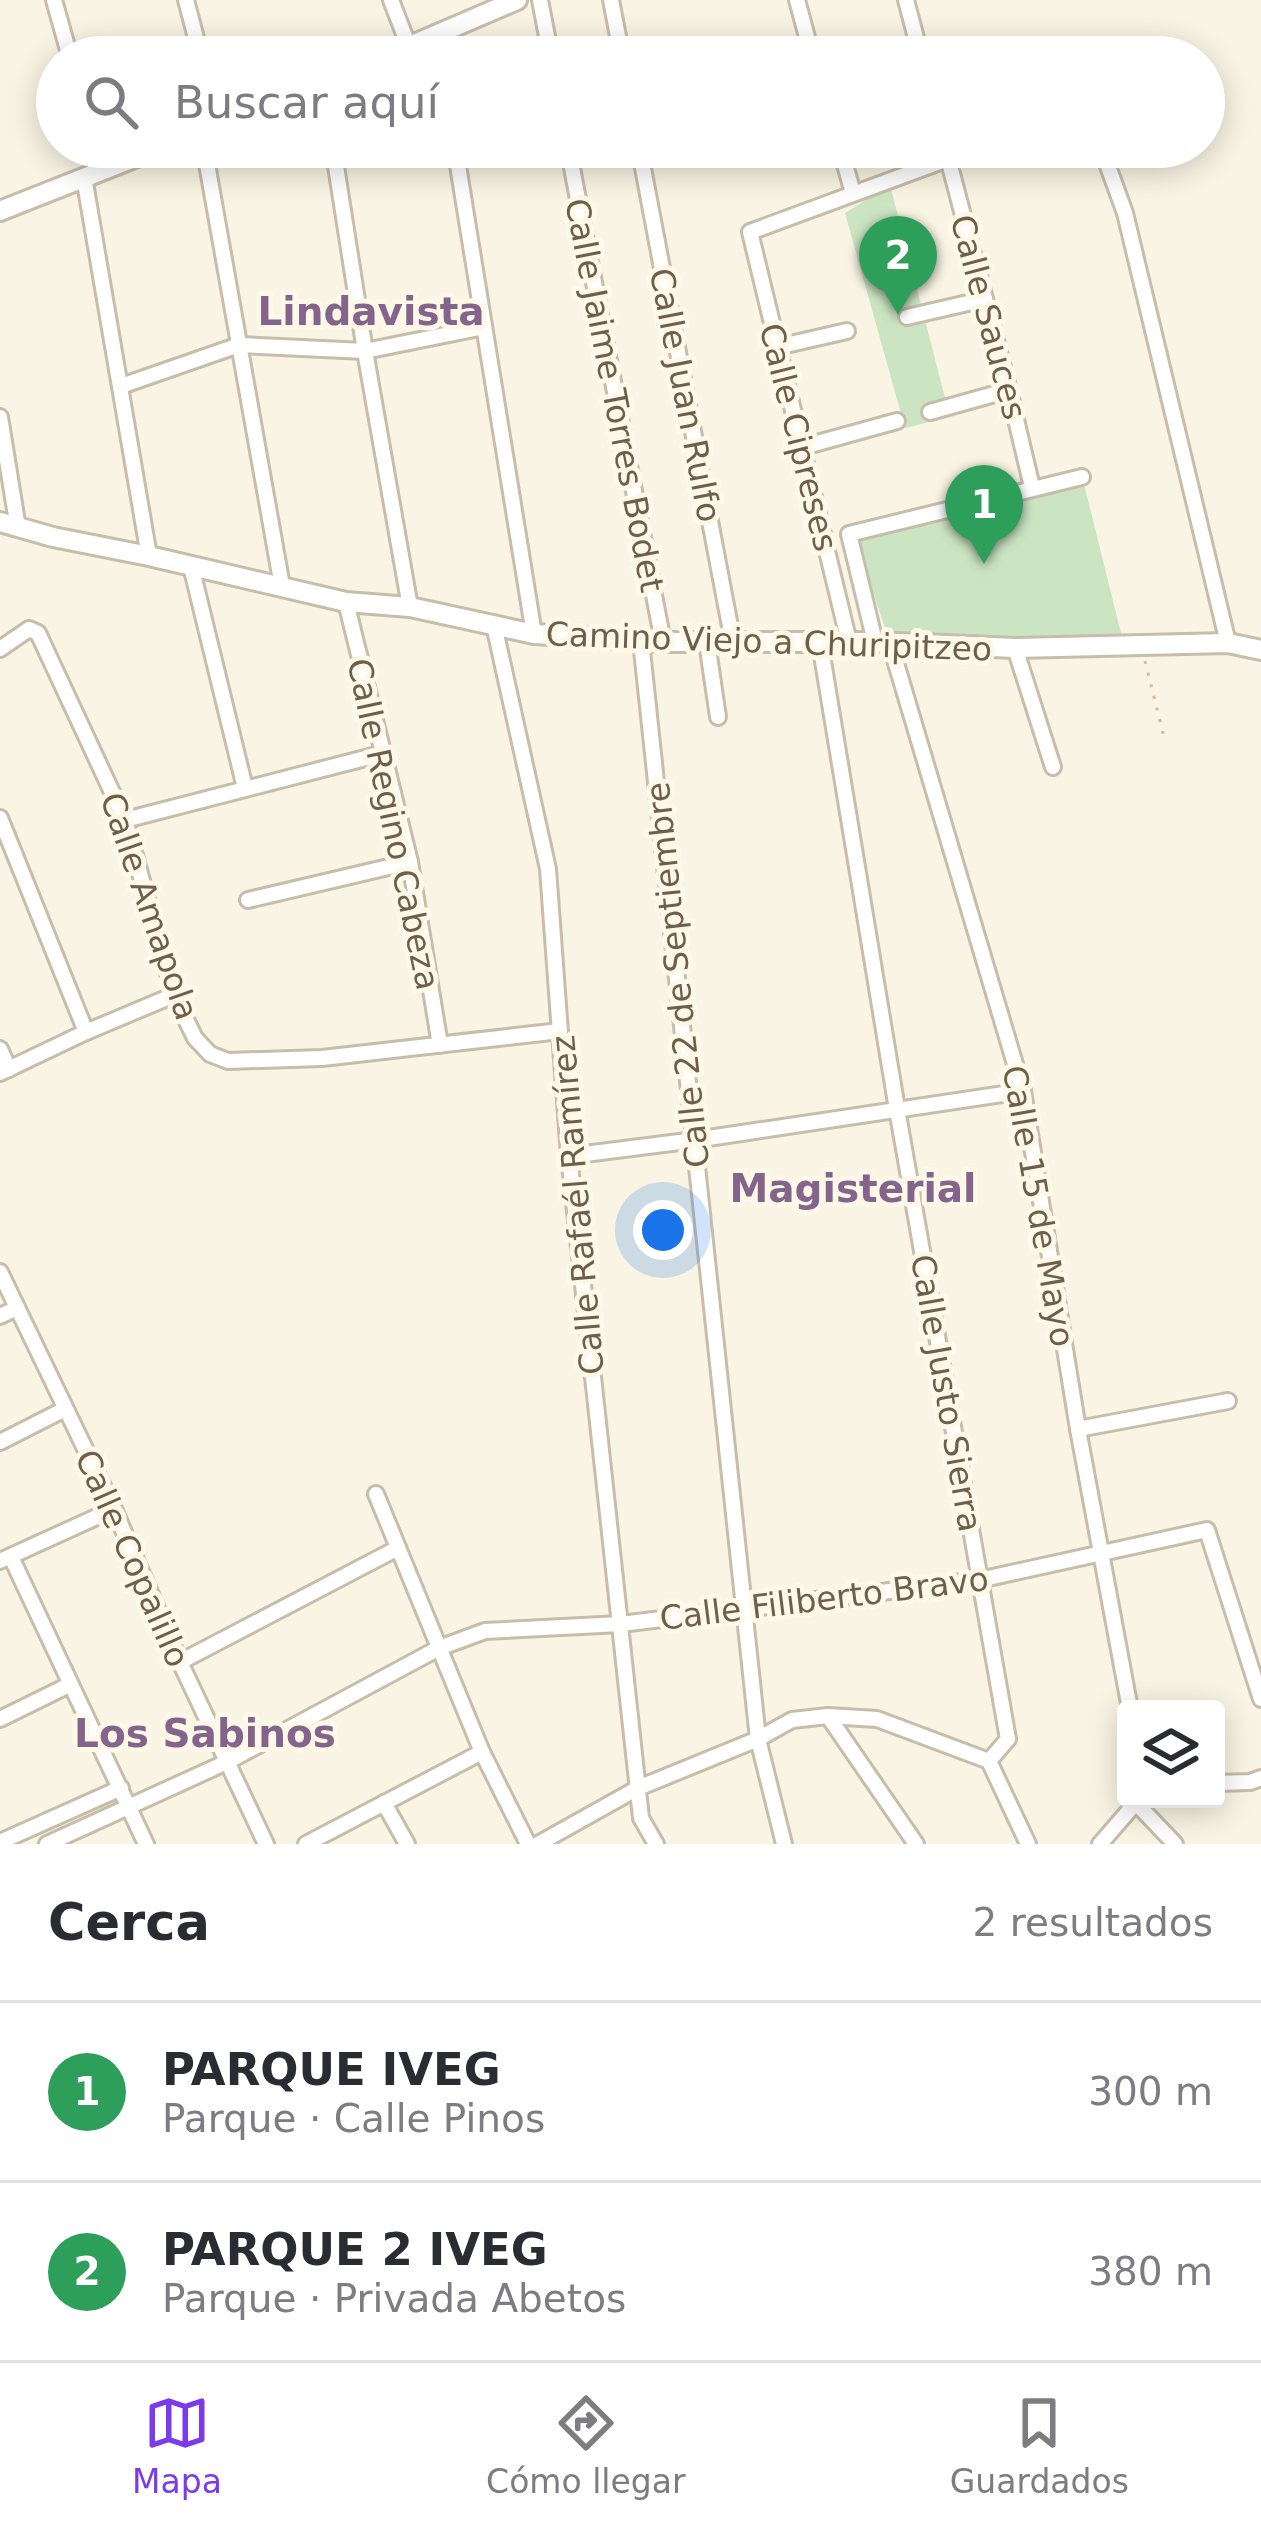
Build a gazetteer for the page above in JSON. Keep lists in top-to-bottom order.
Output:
{
  "streets": {
    "street": [
      "Calle Sauces",
      "Calle Jaime Torres Bodet",
      "Calle Juan Rulfo",
      "Calle Cipreses",
      "Camino Viejo a Churipitzeo",
      "Calle Regino Cabeza",
      "Calle Amapola",
      "Calle 22 de Septiembre",
      "Calle Rafaél Ramírez",
      "Calle 15 de Mayo",
      "Calle Justo Sierra",
      "Calle Copalillo",
      "Calle Filiberto Bravo"
    ]
  },
  "crossings": [
    ["Calle Sauces", "Calle 15 de Mayo"],
    ["Calle Jaime Torres Bodet", "Camino Viejo a Churipitzeo"],
    ["Calle Juan Rulfo", "Camino Viejo a Churipitzeo"],
    ["Calle Cipreses", "Camino Viejo a Churipitzeo"],
    ["Camino Viejo a Churipitzeo", "Calle Regino Cabeza"],
    ["Camino Viejo a Churipitzeo", "Calle 22 de Septiembre"],
    ["Camino Viejo a Churipitzeo", "Calle Rafaél Ramírez"],
    ["Camino Viejo a Churipitzeo", "Calle 15 de Mayo"],
    ["Camino Viejo a Churipitzeo", "Calle Justo Sierra"],
    ["Calle Regino Cabeza", "Calle Amapola"],
    ["Calle 22 de Septiembre", "Calle Filiberto Bravo"],
    ["Calle Rafaél Ramírez", "Calle Filiberto Bravo"],
    ["Calle 15 de Mayo", "Calle Filiberto Bravo"],
    ["Calle Justo Sierra", "Calle Filiberto Bravo"],
    ["Calle Copalillo", "Calle Filiberto Bravo"]
  ],
  "districts": ["Lindavista", "Magisterial", "Los Sabinos"],
  "page": {
    "search": "Buscar aquí",
    "pins": ["2", "1"],
    "heading": ["Cerca", "2 resultados"],
    "list": [
      {
        "mark": "1",
        "name": "PARQUE IVEG",
        "note": "Parque · Calle Pinos",
        "value": "300 m"
      },
      {
        "mark": "2",
        "name": "PARQUE 2 IVEG",
        "note": "Parque · Privada Abetos",
        "value": "380 m"
      }
    ],
    "nav": ["Mapa", "Cómo llegar", "Guardados"]
  }
}
